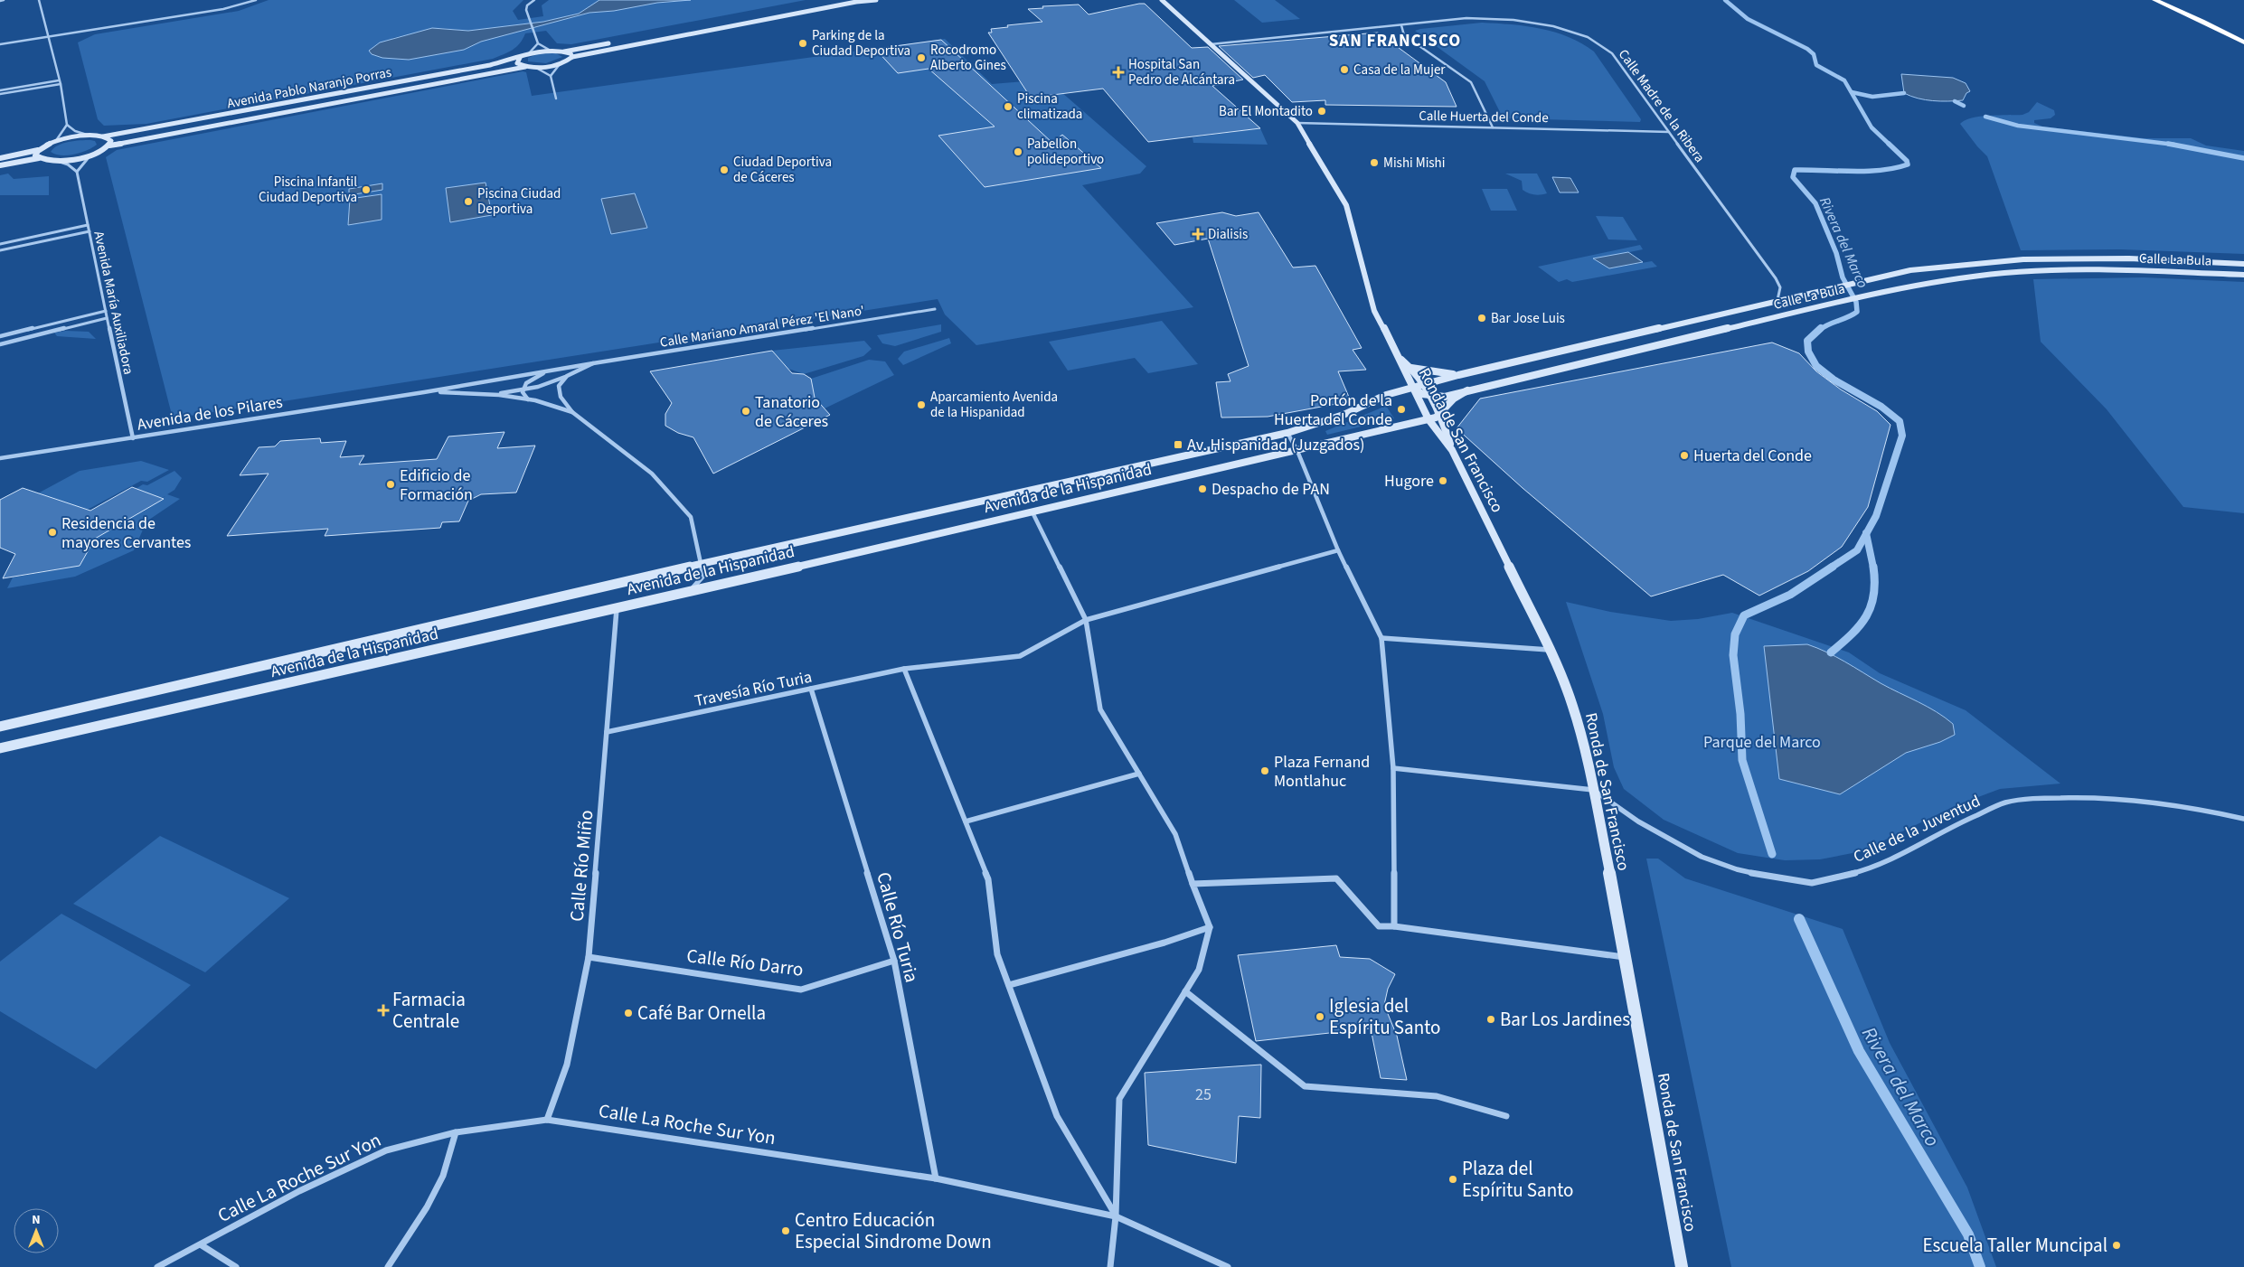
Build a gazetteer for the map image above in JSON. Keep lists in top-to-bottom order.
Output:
{
  "streets": {
    "main road": [
      "Avenida Pablo Naranjo Porras",
      "Calle La Bula",
      "Ronda de San Francisco",
      "Avenida de la Hispanidad"
    ],
    "street": [
      "Calle Madre de la Ribera",
      "Calle Huerta del Conde",
      "Avenida María Auxiliadora",
      "Calle Mariano Amaral Pérez 'El Nano'",
      "Avenida de los Pilares",
      "Travesía Río Turia",
      "Calle de la Juventud",
      "Calle Río Miño",
      "Calle Río Turia",
      "Calle Río Darro",
      "Calle La Roche Sur Yon"
    ]
  },
  "crossings": [
    ["Calle Madre de la Ribera", "Calle Huerta del Conde"],
    ["Calle Madre de la Ribera", "Calle La Bula"],
    ["Calle Madre de la Ribera", "Ronda de San Francisco"],
    ["Calle Huerta del Conde", "Ronda de San Francisco"],
    ["Calle La Bula", "Ronda de San Francisco"],
    ["Calle La Bula", "Avenida de la Hispanidad"],
    ["Avenida María Auxiliadora", "Avenida de los Pilares"],
    ["Calle Mariano Amaral Pérez 'El Nano'", "Avenida de los Pilares"],
    ["Ronda de San Francisco", "Avenida de la Hispanidad"],
    ["Ronda de San Francisco", "Calle de la Juventud"],
    ["Avenida de la Hispanidad", "Calle Río Miño"],
    ["Travesía Río Turia", "Calle Río Miño"],
    ["Travesía Río Turia", "Calle Río Turia"],
    ["Calle Río Miño", "Calle Río Darro"],
    ["Calle Río Miño", "Calle La Roche Sur Yon"],
    ["Calle Río Turia", "Calle Río Darro"],
    ["Calle Río Turia", "Calle La Roche Sur Yon"]
  ],
  "districts": ["SAN FRANCISCO"],
  "water": ["Rivera del Marco"],
  "parks": ["Parque del Marco"],
  "places": {
    "other": [
      "Parking de la Ciudad Deportiva",
      "Rocodromo Alberto Gines",
      "Casa de la Mujer",
      "Piscina climatizada",
      "Bar El Montadito",
      "Pabellon polideportivo",
      "Mishi Mishi",
      "Ciudad Deportiva de Cáceres",
      "Piscina Infantil Ciudad Deportiva",
      "Piscina Ciudad Deportiva",
      "Bar Jose Luis",
      "Aparcamiento Avenida de la Hispanidad",
      "Portón de la Huerta del Conde",
      "Tanatorio de Cáceres",
      "Huerta del Conde",
      "Hugore",
      "Edificio de Formación",
      "Despacho de PAN",
      "Residencia de mayores Cervantes",
      "Plaza Fernand Montlahuc",
      "Café Bar Ornella",
      "Iglesia del Espíritu Santo",
      "Bar Los Jardines",
      "Plaza del Espíritu Santo",
      "Centro Educación Especial Sindrome Down",
      "Escuela Taller Muncipal"
    ],
    "health": ["Hospital San Pedro de Alcántara", "Dialisis", "Farmacia Centrale"],
    "transit": ["Av. Hispanidad (Juzgados)"]
  },
  "house_numbers": ["25"],
  "north": "top"
}
